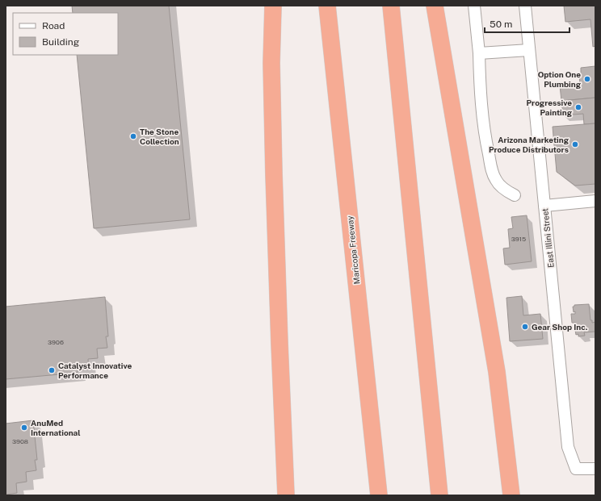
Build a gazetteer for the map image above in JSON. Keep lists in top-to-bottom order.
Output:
{
  "streets": {
    "highway": ["Maricopa Freeway"],
    "street": ["East Illini Street"]
  },
  "places": [
    "Option One Plumbing",
    "Progressive Painting",
    "The Stone Collection",
    "Arizona Marketing Produce Distributors",
    "Gear Shop Inc.",
    "Catalyst Innovative Performance",
    "AnuMed International"
  ],
  "house_numbers": ["3915", "3906", "3908"],
  "legend": ["Road", "Building"],
  "scale_bar": "50 m"
}
